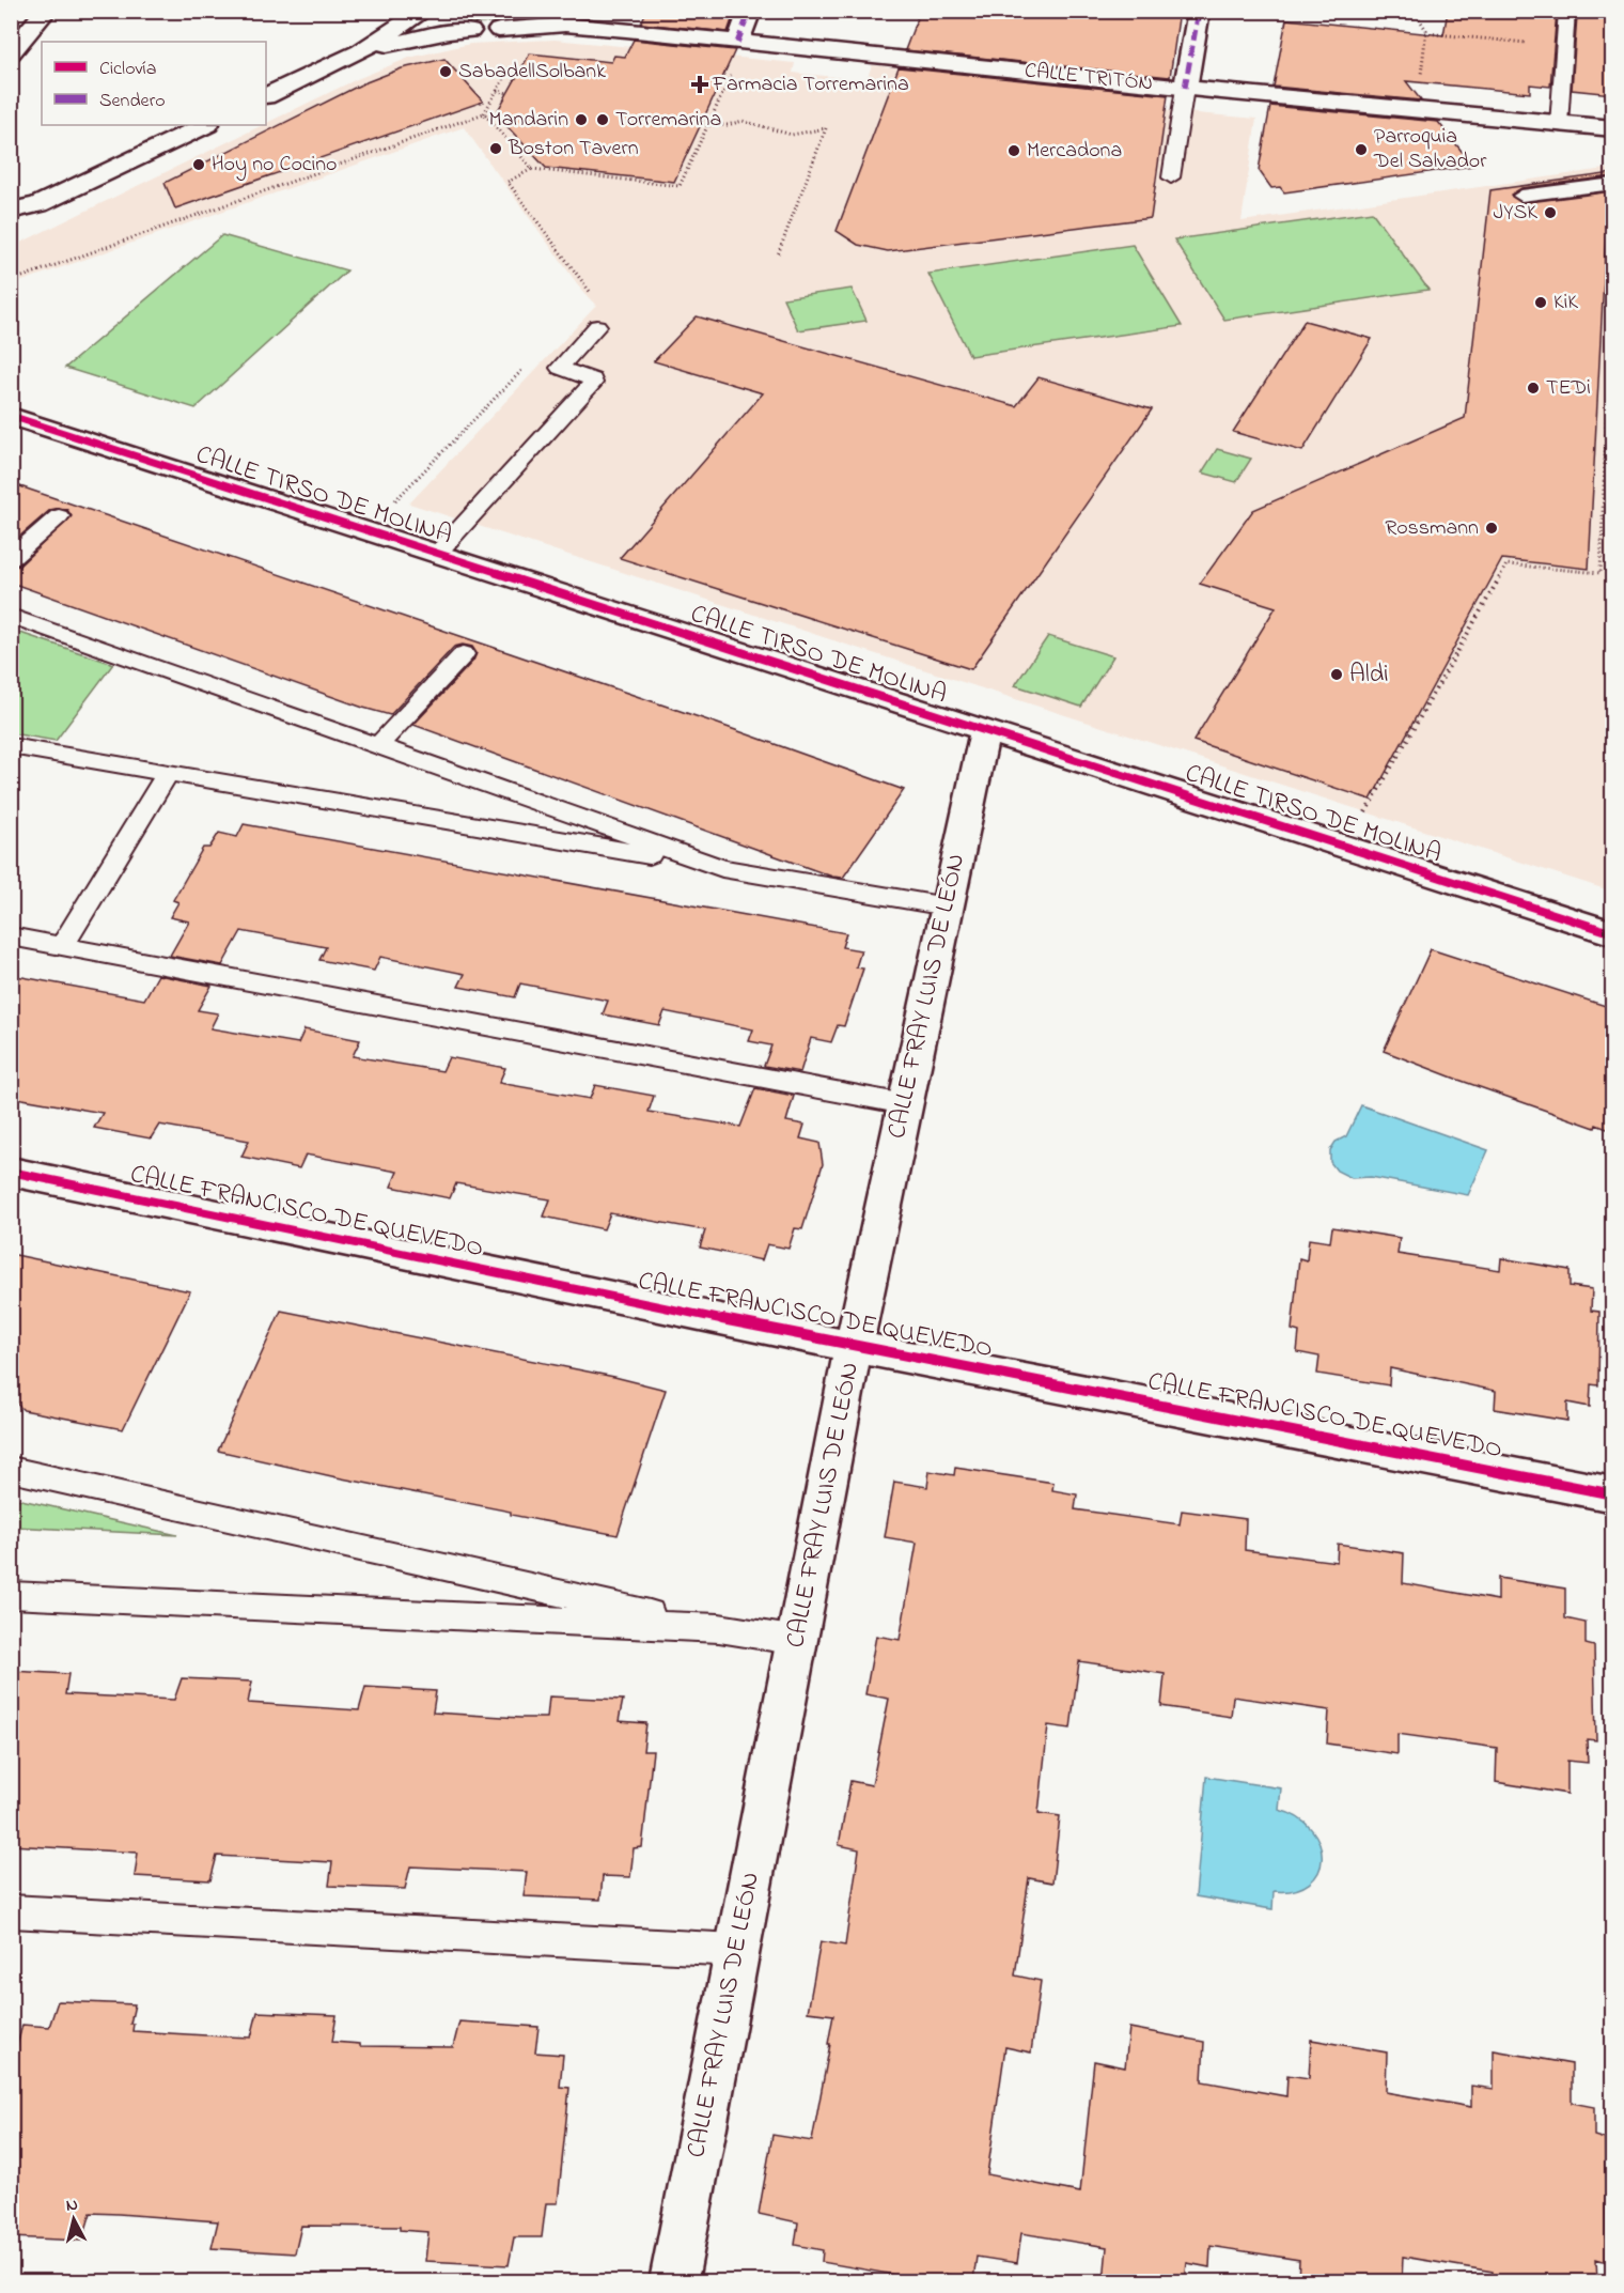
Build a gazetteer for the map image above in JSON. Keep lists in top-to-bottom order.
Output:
{
  "streets": {
    "street": [
      "CALLE TRITÓN",
      "CALLE TIRSO DE MOLINA",
      "CALLE FRAY LUIS DE LEÓN",
      "CALLE FRANCISCO DE QUEVEDO"
    ]
  },
  "crossings": [
    ["CALLE TIRSO DE MOLINA", "CALLE FRAY LUIS DE LEÓN"],
    ["CALLE FRAY LUIS DE LEÓN", "CALLE FRANCISCO DE QUEVEDO"]
  ],
  "places": {
    "other": [
      "SabadellSolbank",
      "Mandarin",
      "Torremarina",
      "Boston Tavern",
      "Parroquia Del Salvador",
      "Mercadona",
      "Hoy no Cocino",
      "JYSK",
      "KiK",
      "TEDi",
      "Rossmann",
      "Aldi"
    ],
    "health": ["Farmacia Torremarina"]
  },
  "legend": ["Ciclovía", "Sendero"],
  "north": "top"
}
